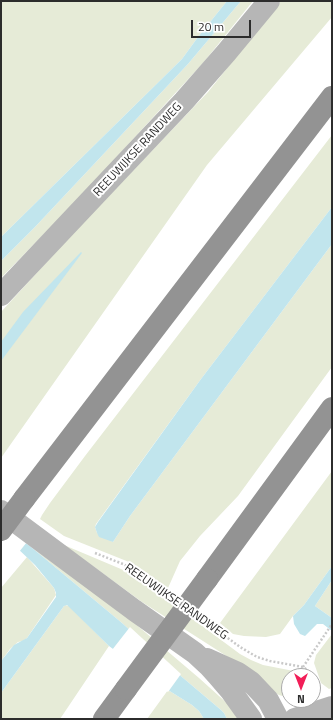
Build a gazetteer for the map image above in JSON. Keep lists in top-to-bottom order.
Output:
{
  "streets": {
    "main road": ["REEUWIJKSE RANDWEG"]
  },
  "scale_bar": "20 m",
  "north": "bottom"
}
